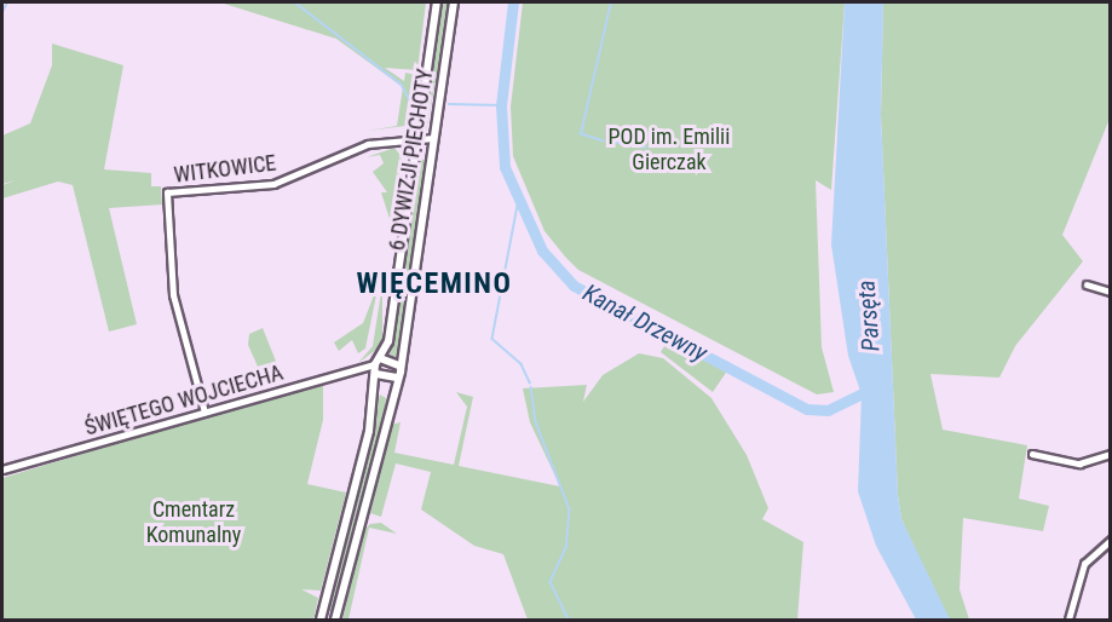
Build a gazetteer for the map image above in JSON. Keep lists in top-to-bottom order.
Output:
{
  "streets": {
    "street": ["6 DYWIZJI PIECHOTY", "WITKOWICE", "ŚWIĘTEGO WOJCIECHA"]
  },
  "crossings": [
    ["6 DYWIZJI PIECHOTY", "WITKOWICE"],
    ["6 DYWIZJI PIECHOTY", "ŚWIĘTEGO WOJCIECHA"],
    ["WITKOWICE", "ŚWIĘTEGO WOJCIECHA"]
  ],
  "districts": ["WIĘCEMINO"],
  "water": ["Parsęta", "Kanał Drzewny"],
  "parks": ["POD im. Emilii Gierczak", "Cmentarz Komunalny"]
}
